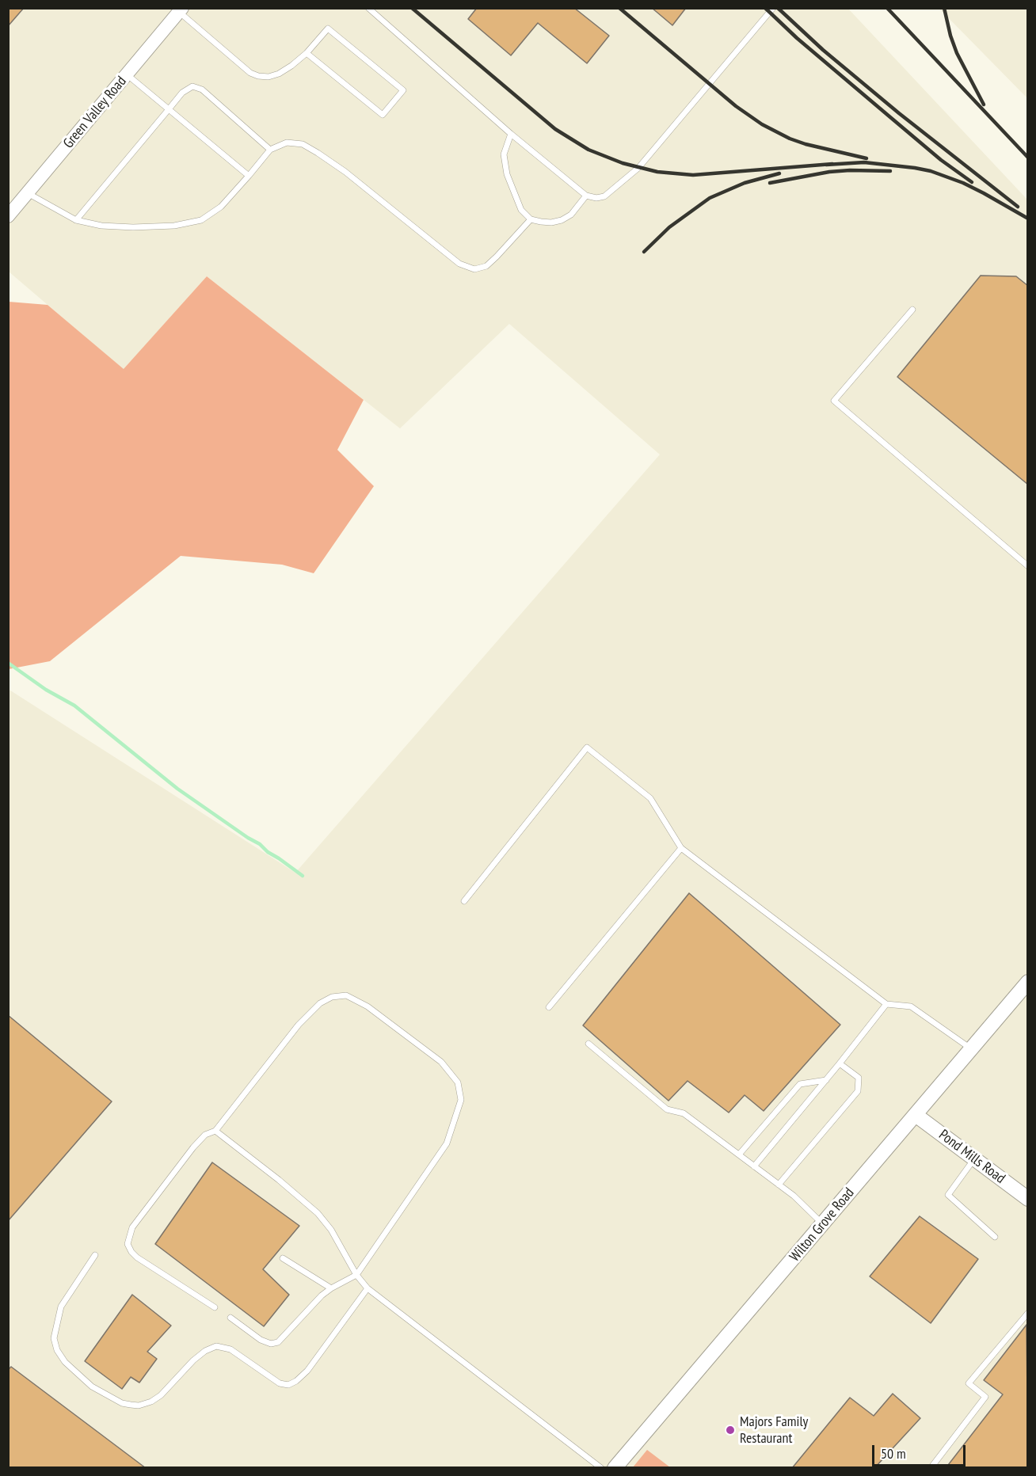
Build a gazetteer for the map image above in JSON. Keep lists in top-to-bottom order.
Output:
{
  "streets": {
    "main road": ["Pond Mills Road", "Wilton Grove Road"],
    "street": ["Green Valley Road"]
  },
  "crossings": [
    ["Pond Mills Road", "Wilton Grove Road"]
  ],
  "places": ["Majors Family Restaurant"],
  "scale_bar": "50 m"
}
